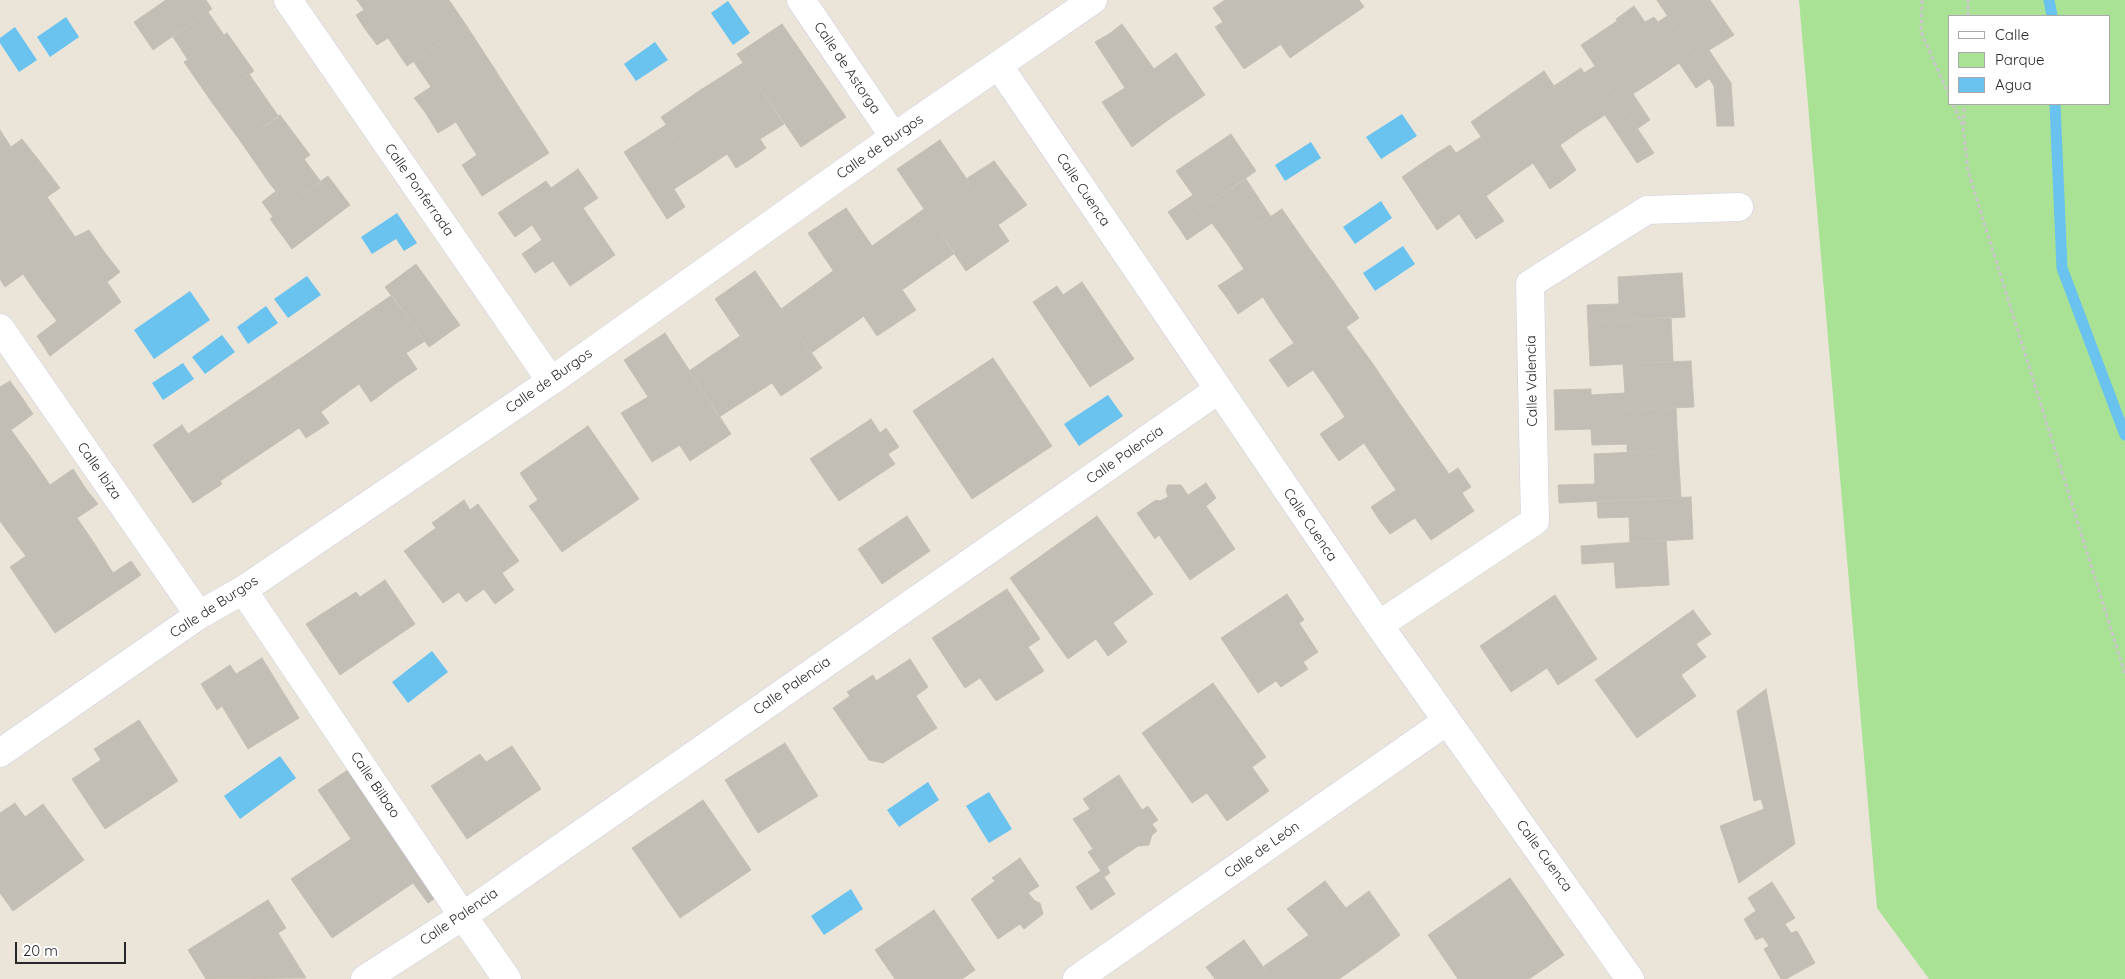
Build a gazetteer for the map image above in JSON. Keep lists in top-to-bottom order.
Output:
{
  "streets": {
    "street": [
      "Calle de Astorga",
      "Calle de Burgos",
      "Calle Ponferrada",
      "Calle Cuenca",
      "Calle Valencia",
      "Calle Palencia",
      "Calle Ibiza",
      "Calle Bilbao",
      "Calle de León"
    ]
  },
  "crossings": [
    ["Calle de Astorga", "Calle de Burgos"],
    ["Calle de Burgos", "Calle Ponferrada"],
    ["Calle de Burgos", "Calle Cuenca"],
    ["Calle de Burgos", "Calle Ibiza"],
    ["Calle de Burgos", "Calle Bilbao"],
    ["Calle Cuenca", "Calle Valencia"],
    ["Calle Cuenca", "Calle Palencia"],
    ["Calle Cuenca", "Calle de León"],
    ["Calle Palencia", "Calle Bilbao"]
  ],
  "legend": ["Calle", "Parque", "Agua"],
  "scale_bar": "20 m"
}
